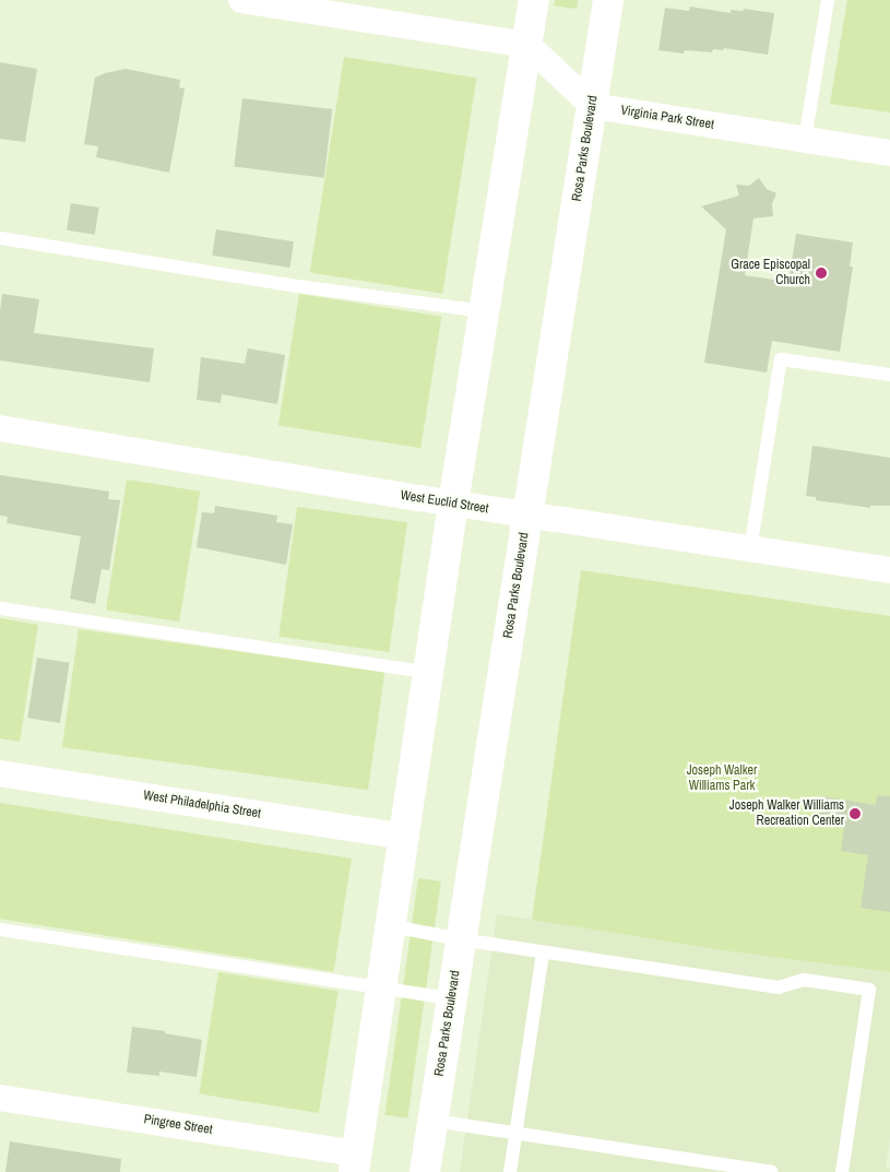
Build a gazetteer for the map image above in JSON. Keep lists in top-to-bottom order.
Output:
{
  "streets": {
    "street": [
      "Virginia Park Street",
      "Rosa Parks Boulevard",
      "West Euclid Street",
      "West Philadelphia Street",
      "Pingree Street"
    ]
  },
  "crossings": [
    ["Virginia Park Street", "Rosa Parks Boulevard"],
    ["Rosa Parks Boulevard", "West Euclid Street"]
  ],
  "parks": ["Joseph Walker Williams Park"],
  "places": ["Grace Episcopal Church", "Joseph Walker Williams Recreation Center"]
}
